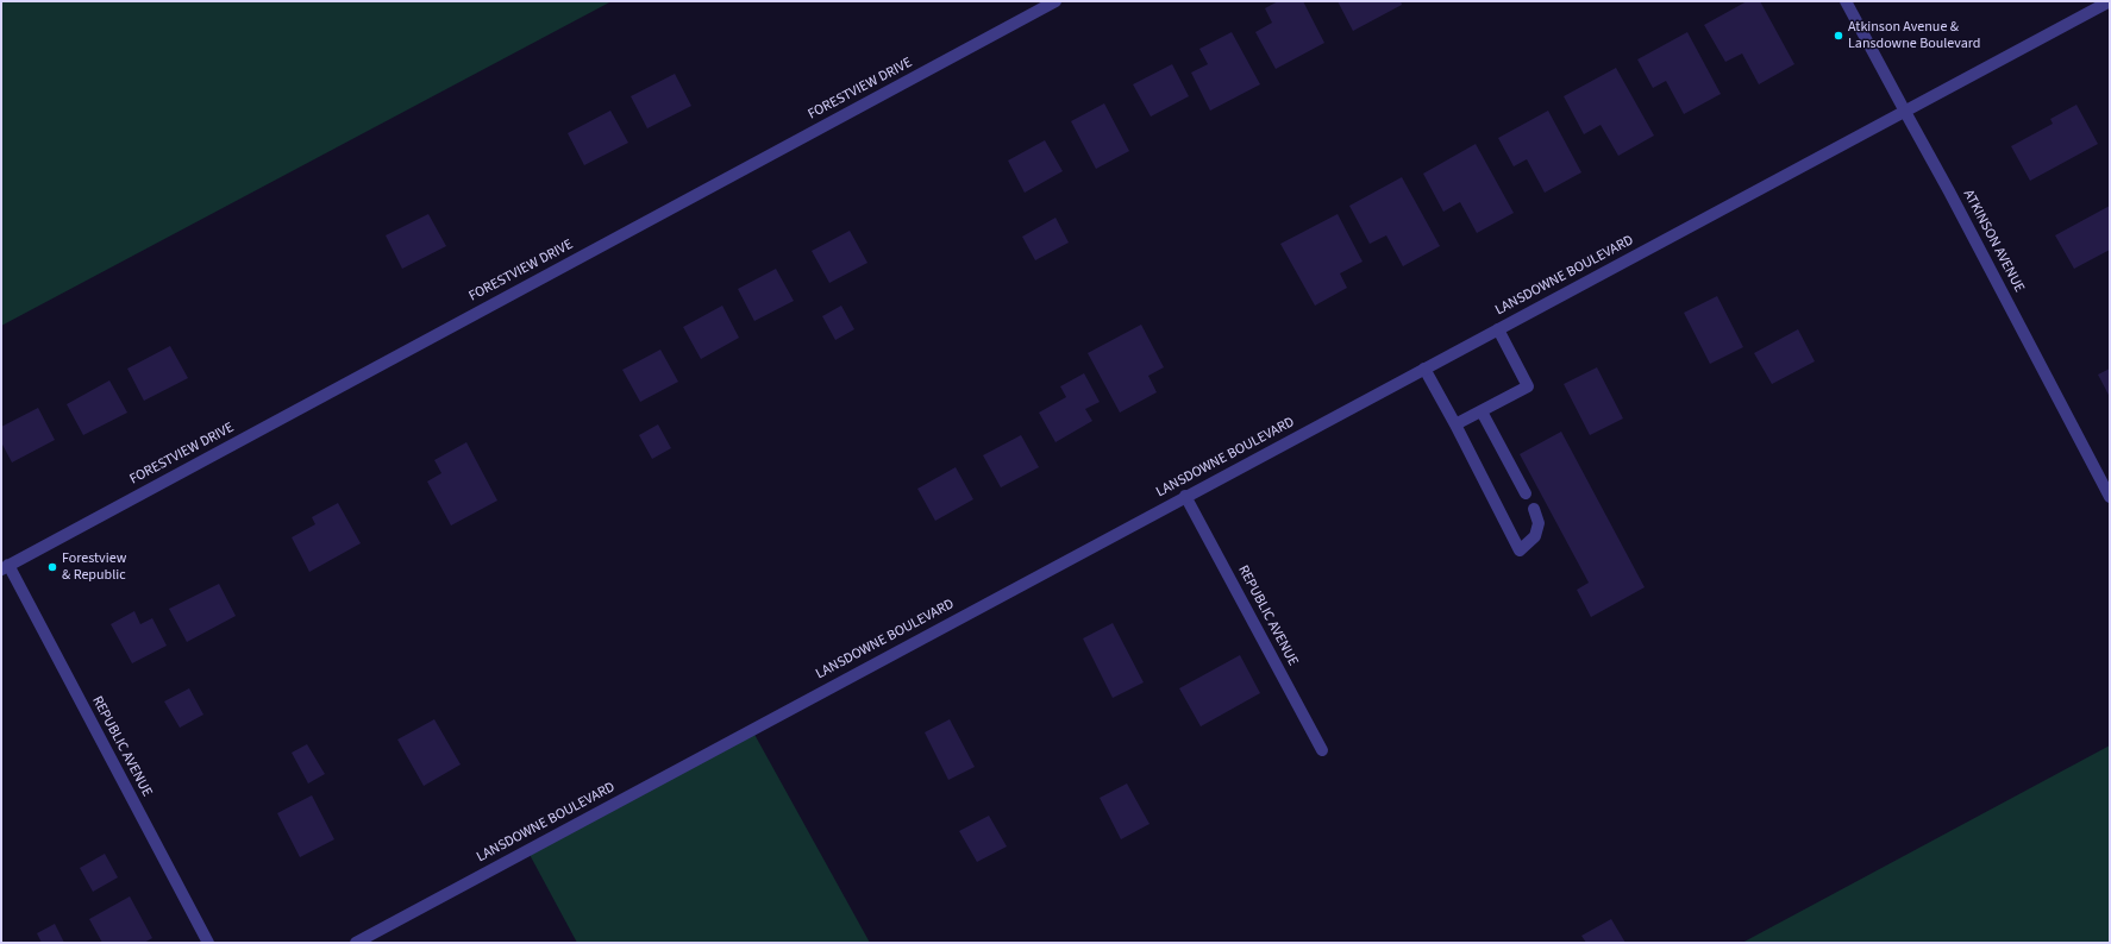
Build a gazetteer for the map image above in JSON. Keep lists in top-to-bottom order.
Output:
{
  "streets": {
    "street": [
      "FORESTVIEW DRIVE",
      "ATKINSON AVENUE",
      "LANSDOWNE BOULEVARD",
      "REPUBLIC AVENUE"
    ]
  },
  "crossings": [
    ["FORESTVIEW DRIVE", "REPUBLIC AVENUE"],
    ["ATKINSON AVENUE", "LANSDOWNE BOULEVARD"],
    ["LANSDOWNE BOULEVARD", "REPUBLIC AVENUE"]
  ],
  "places": ["Atkinson Avenue & Lansdowne Boulevard", "Forestview & Republic"]
}
